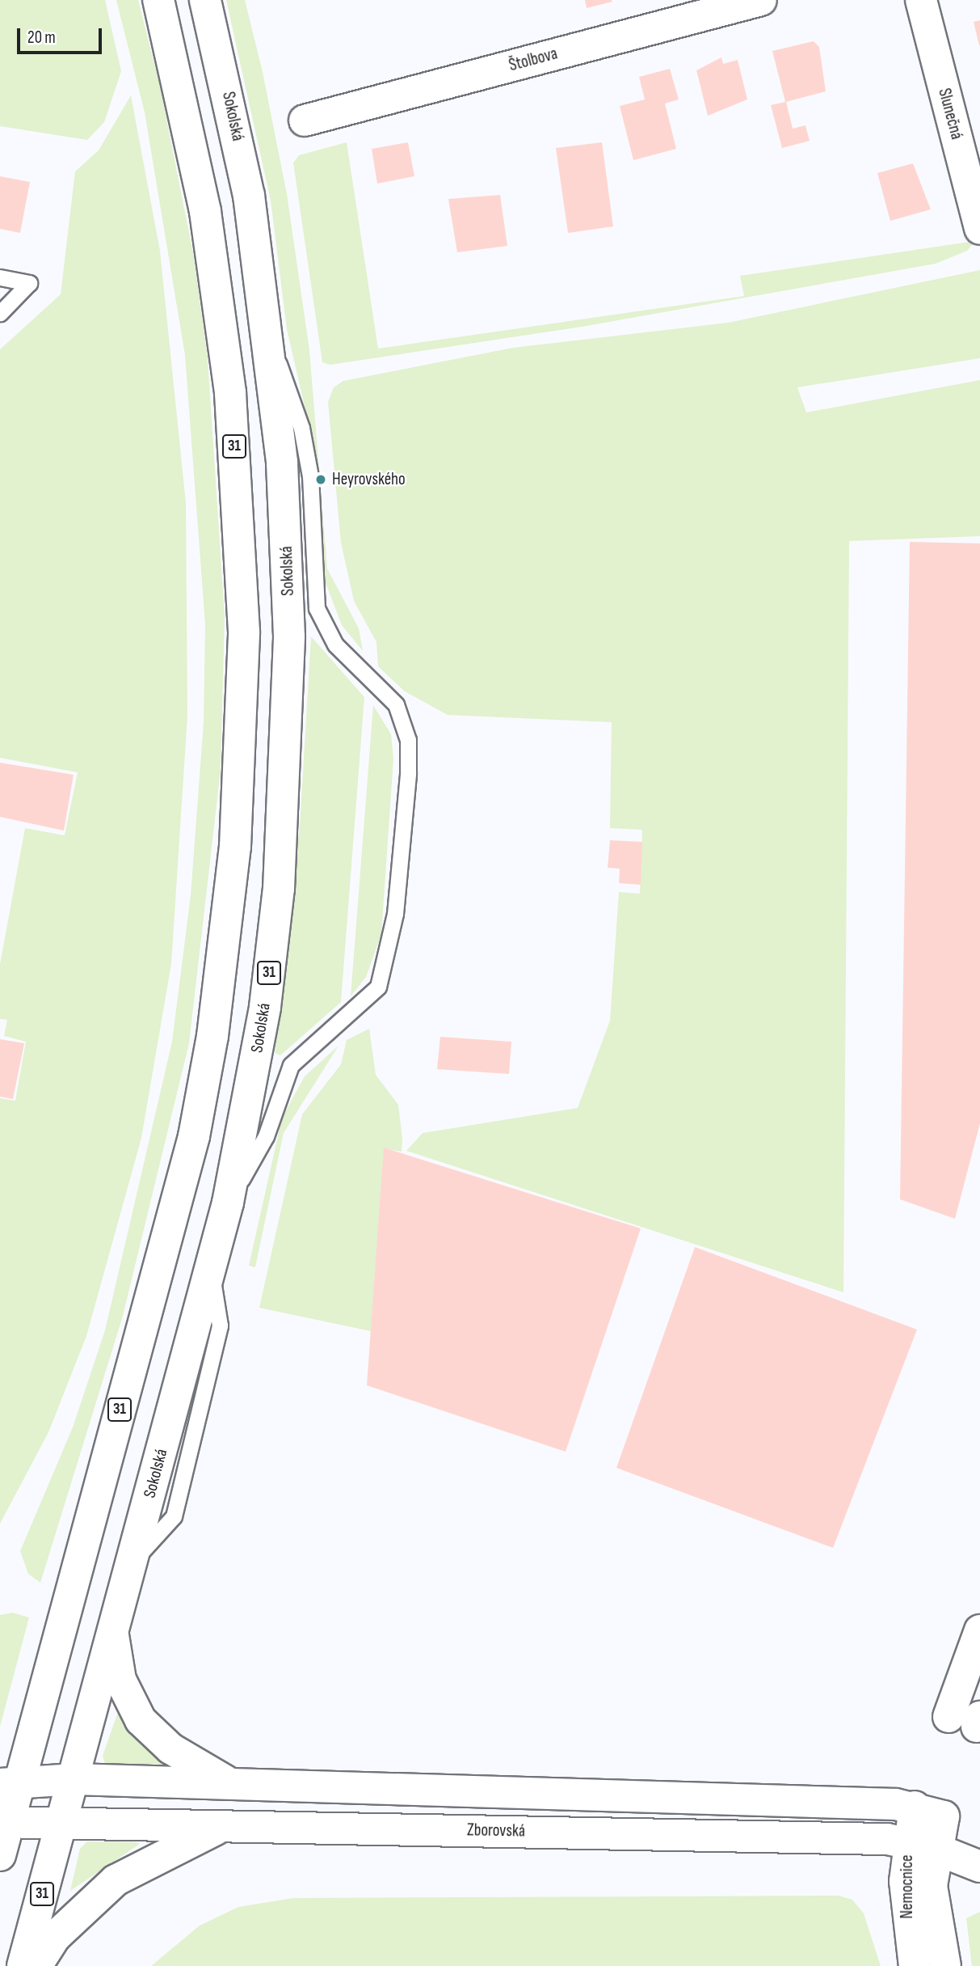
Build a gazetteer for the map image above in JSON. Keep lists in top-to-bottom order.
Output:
{
  "streets": {
    "main road": [
      "Štolbova",
      "Slunečná",
      "Sokolská",
      "31",
      "Zborovská",
      "Nemocnice"
    ]
  },
  "crossings": [
    ["Sokolská", "Zborovská"],
    ["31", "Zborovská"],
    ["Zborovská", "Nemocnice"]
  ],
  "places": ["Heyrovského"],
  "scale_bar": "20 m"
}
